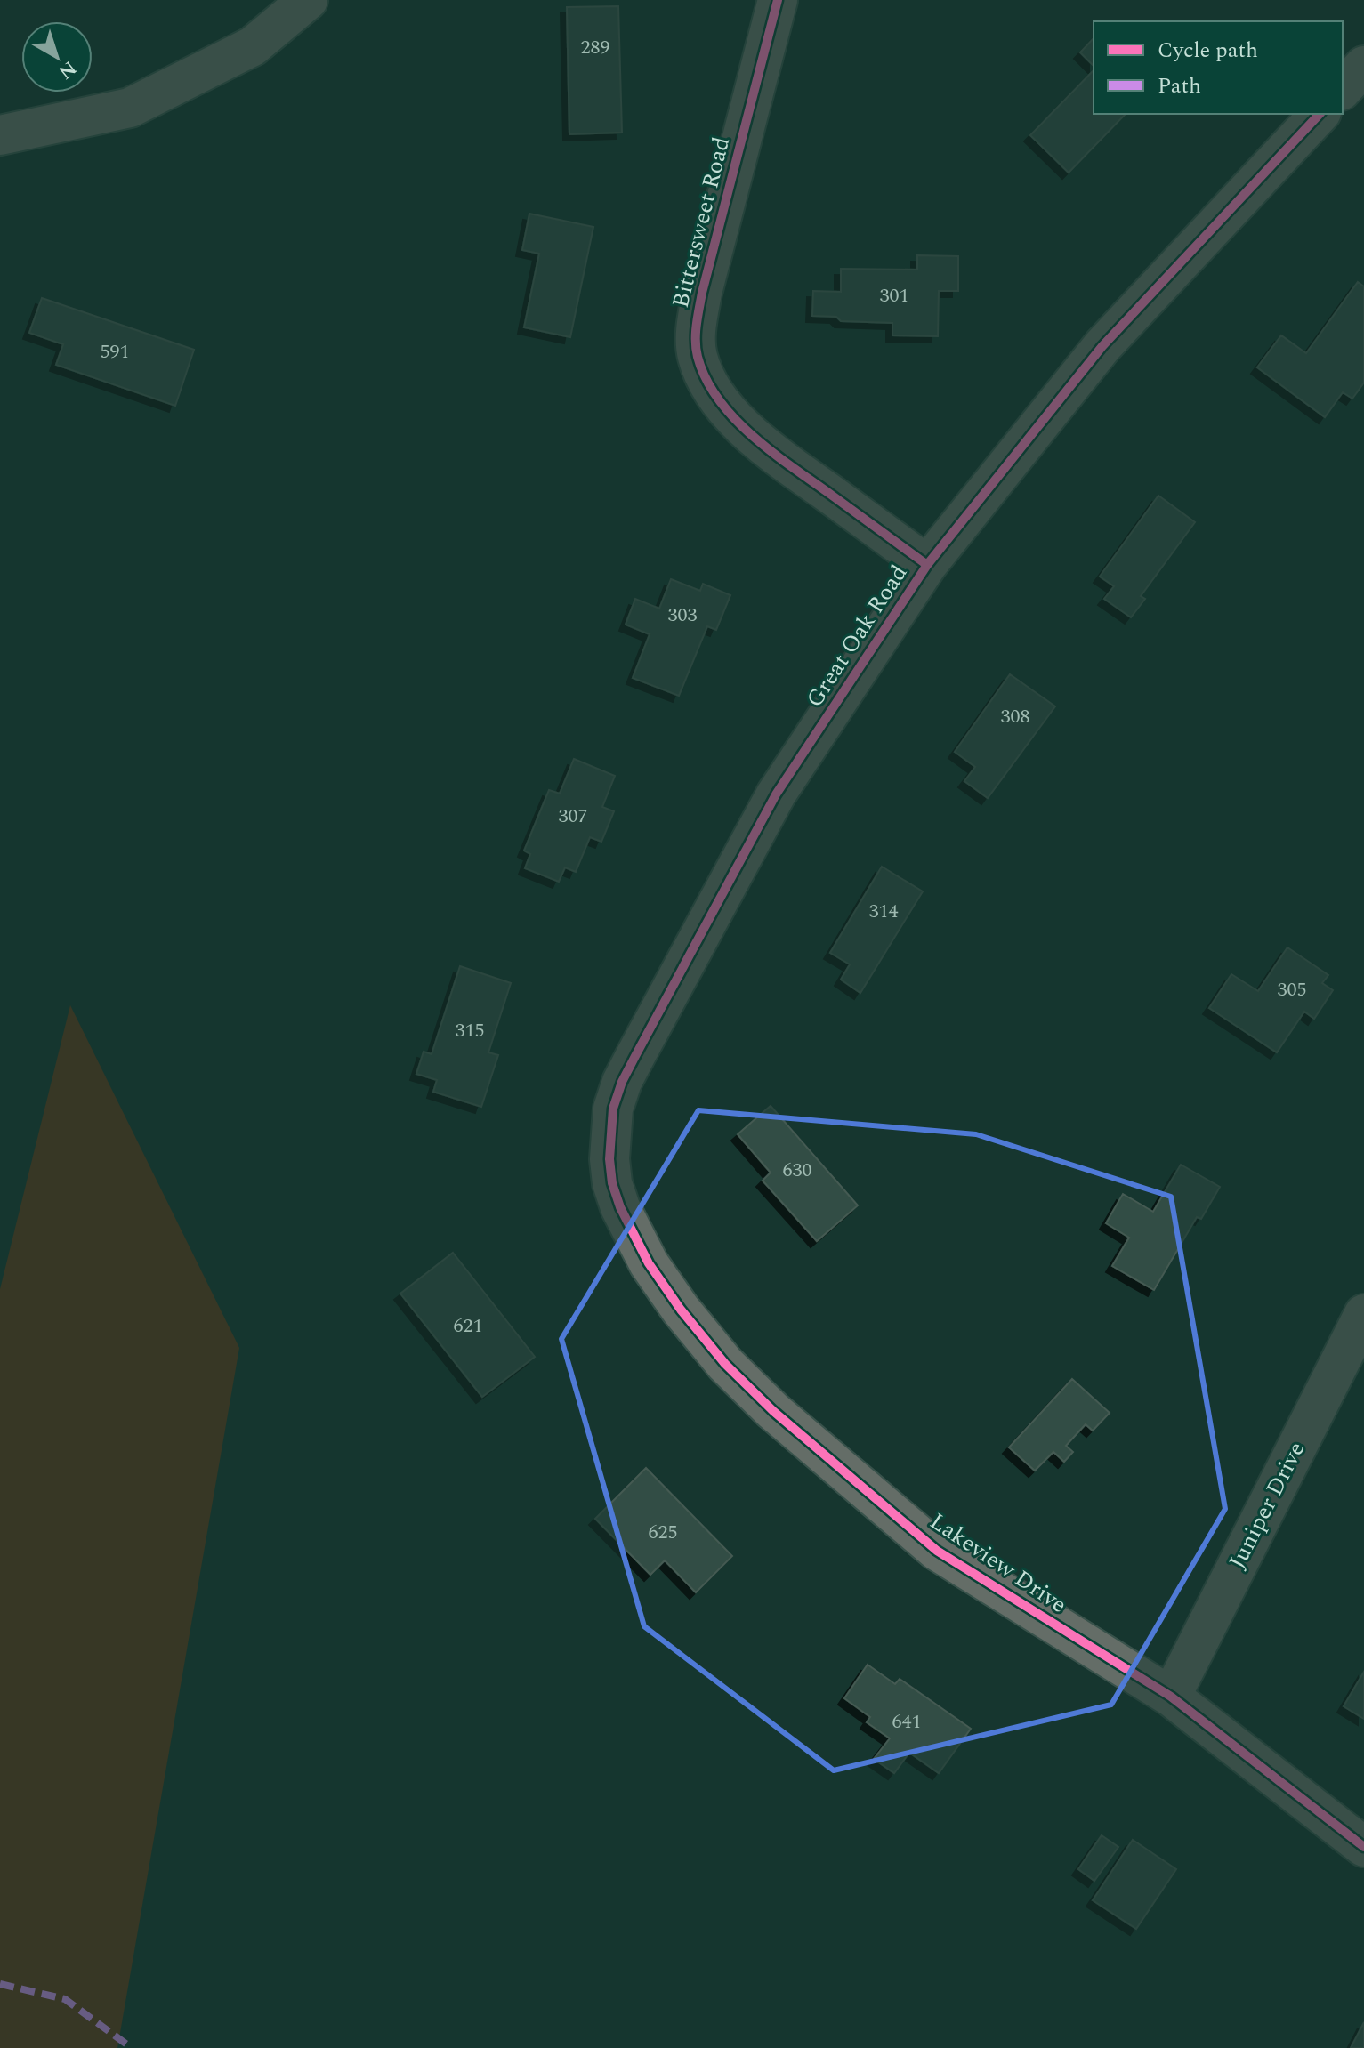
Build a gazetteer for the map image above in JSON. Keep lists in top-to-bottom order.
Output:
{
  "streets": {
    "street": [
      "Bittersweet Road",
      "Great Oak Road",
      "Juniper Drive",
      "Lakeview Drive"
    ]
  },
  "crossings": [
    ["Bittersweet Road", "Great Oak Road"],
    ["Great Oak Road", "Lakeview Drive"],
    ["Juniper Drive", "Lakeview Drive"]
  ],
  "house_numbers": [
    "289",
    "301",
    "591",
    "303",
    "308",
    "307",
    "314",
    "305",
    "315",
    "630",
    "621",
    "625",
    "641"
  ],
  "legend": ["Cycle path", "Path"],
  "north": "bottom right"
}
